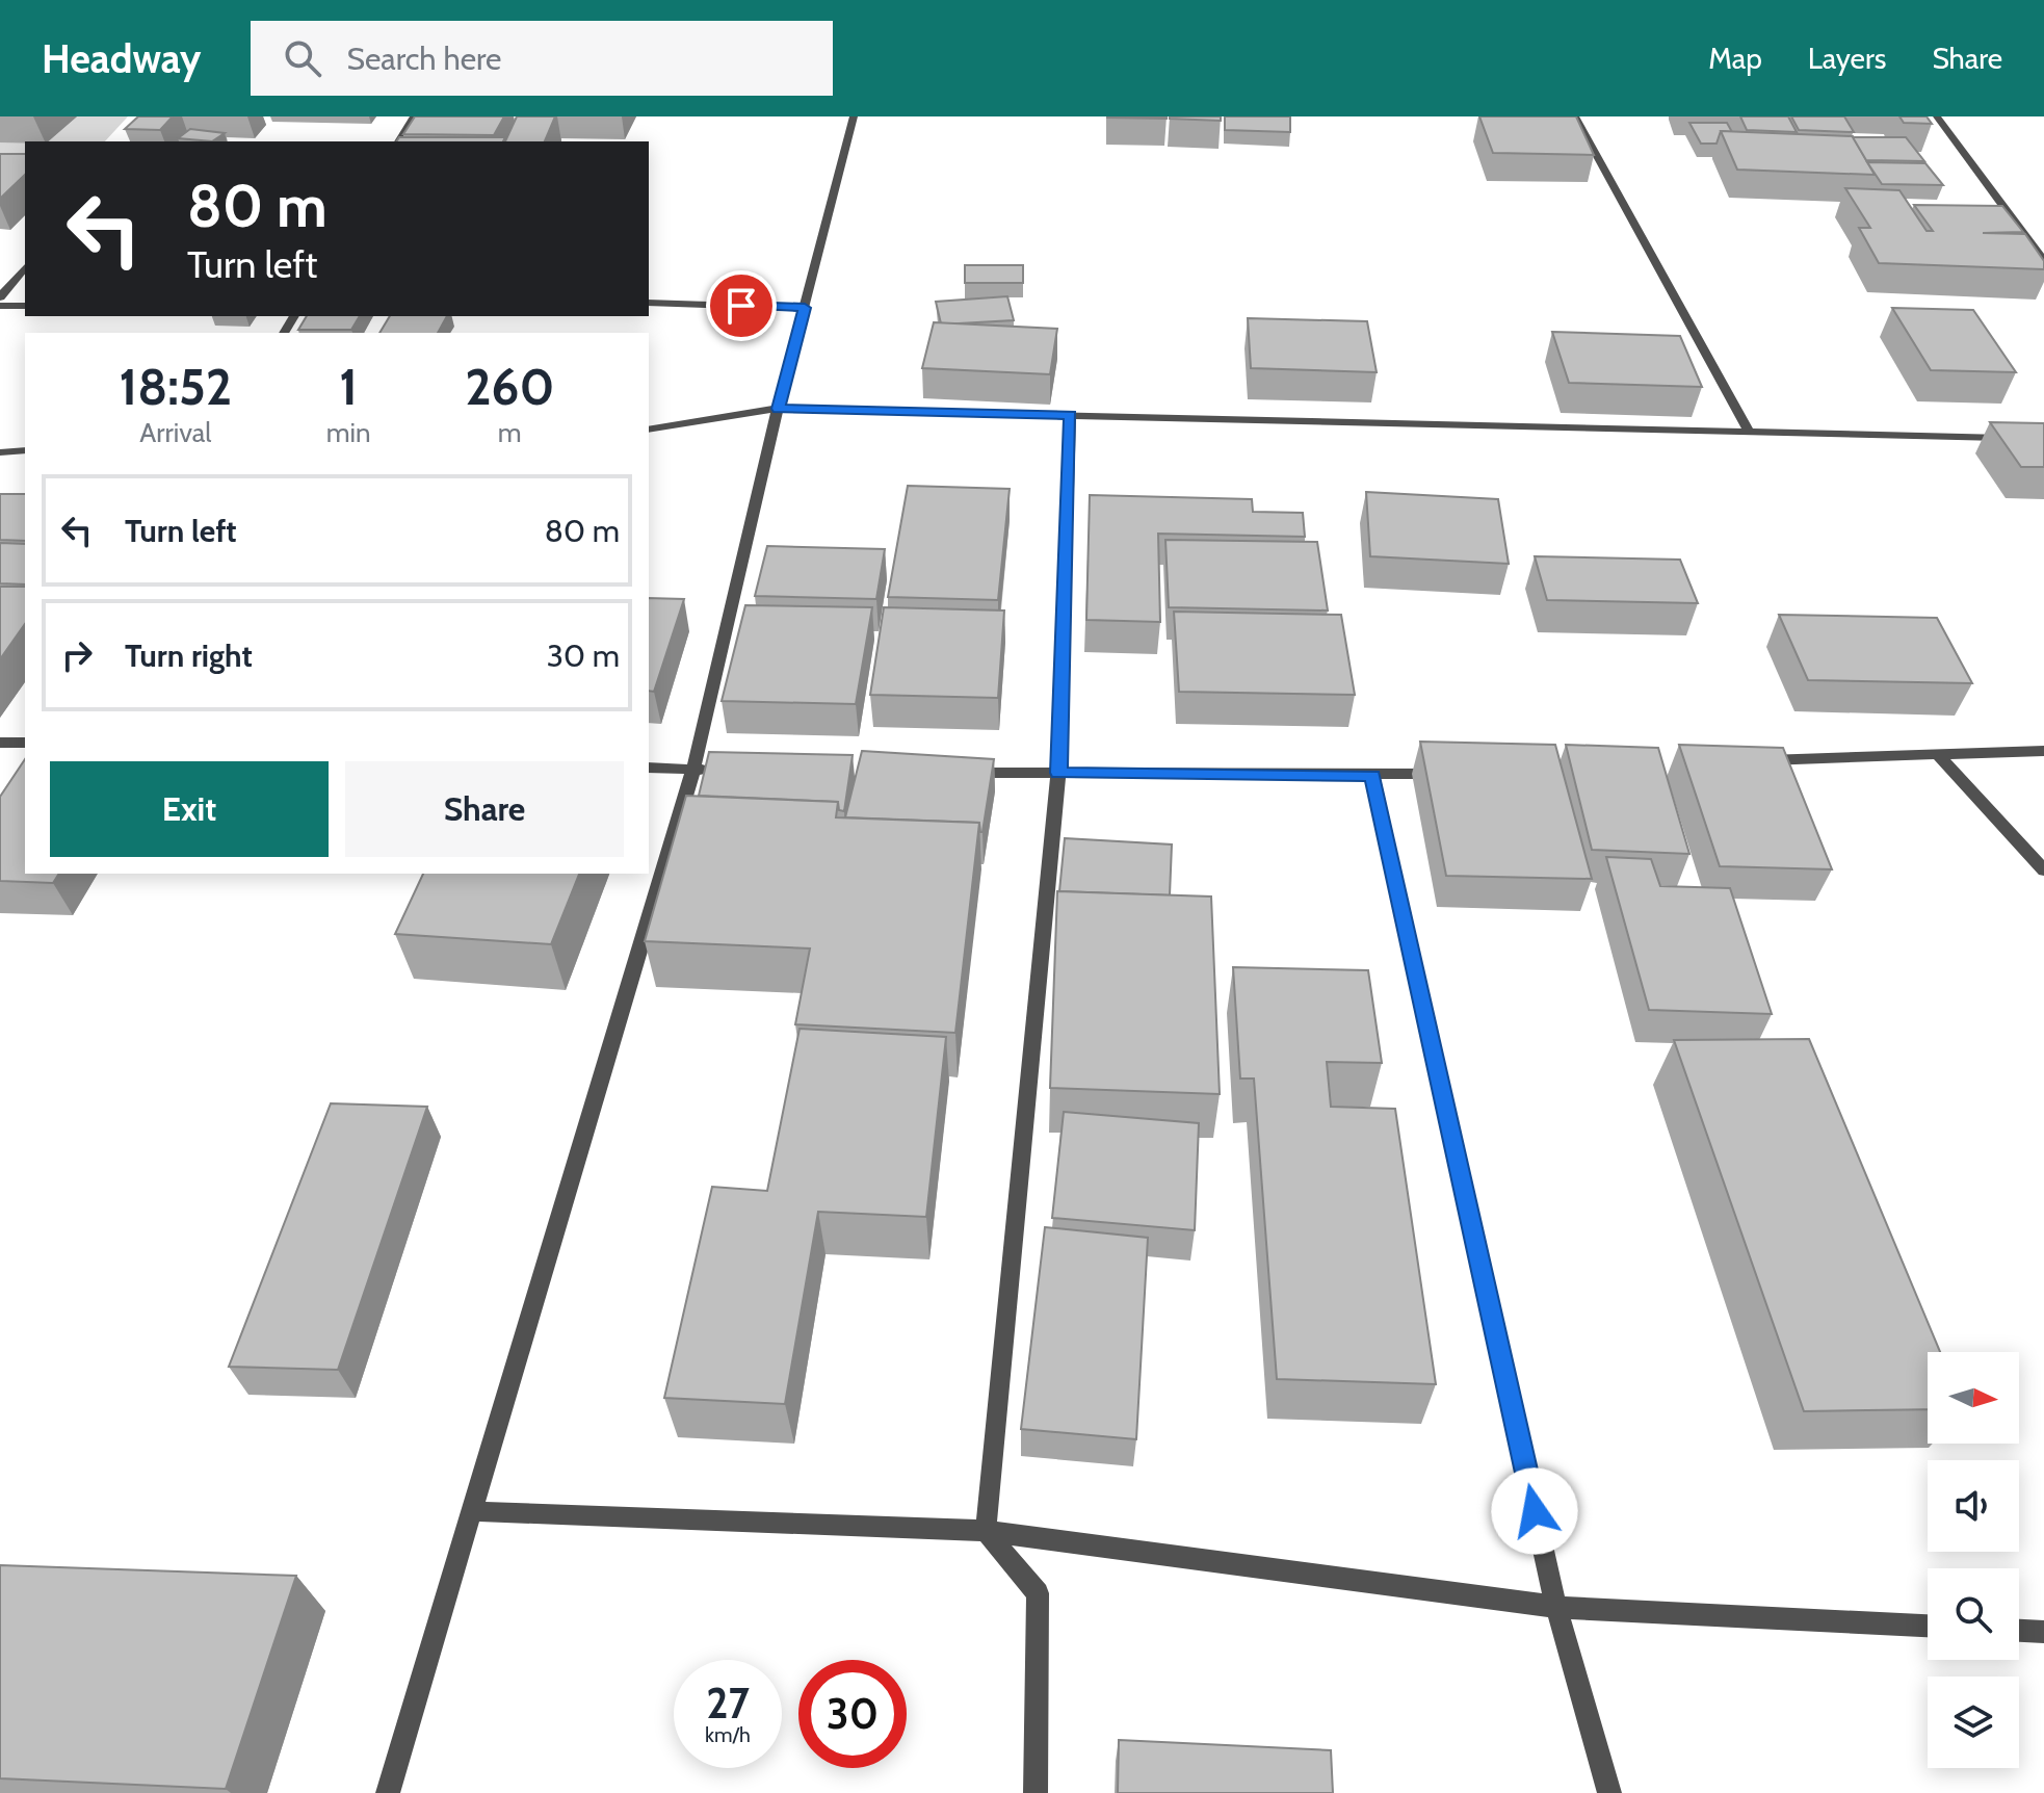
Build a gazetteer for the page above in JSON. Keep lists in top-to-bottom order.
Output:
{
  "north": "right",
  "page": {
    "header": "Headway",
    "search": "Search here",
    "nav": ["Map", "Layers", "Share"],
    "turn": ["80 m", "Turn left"],
    "eta": [
      "18:52",
      "Arrival",
      "1",
      "min",
      "260",
      "m"
    ],
    "list": [
      {
        "name": "Turn left",
        "value": "80 m"
      },
      {
        "name": "Turn right",
        "value": "30 m"
      }
    ],
    "buttons": ["Exit", "Share"],
    "speed": "27 km/h",
    "limit": "30"
  }
}
